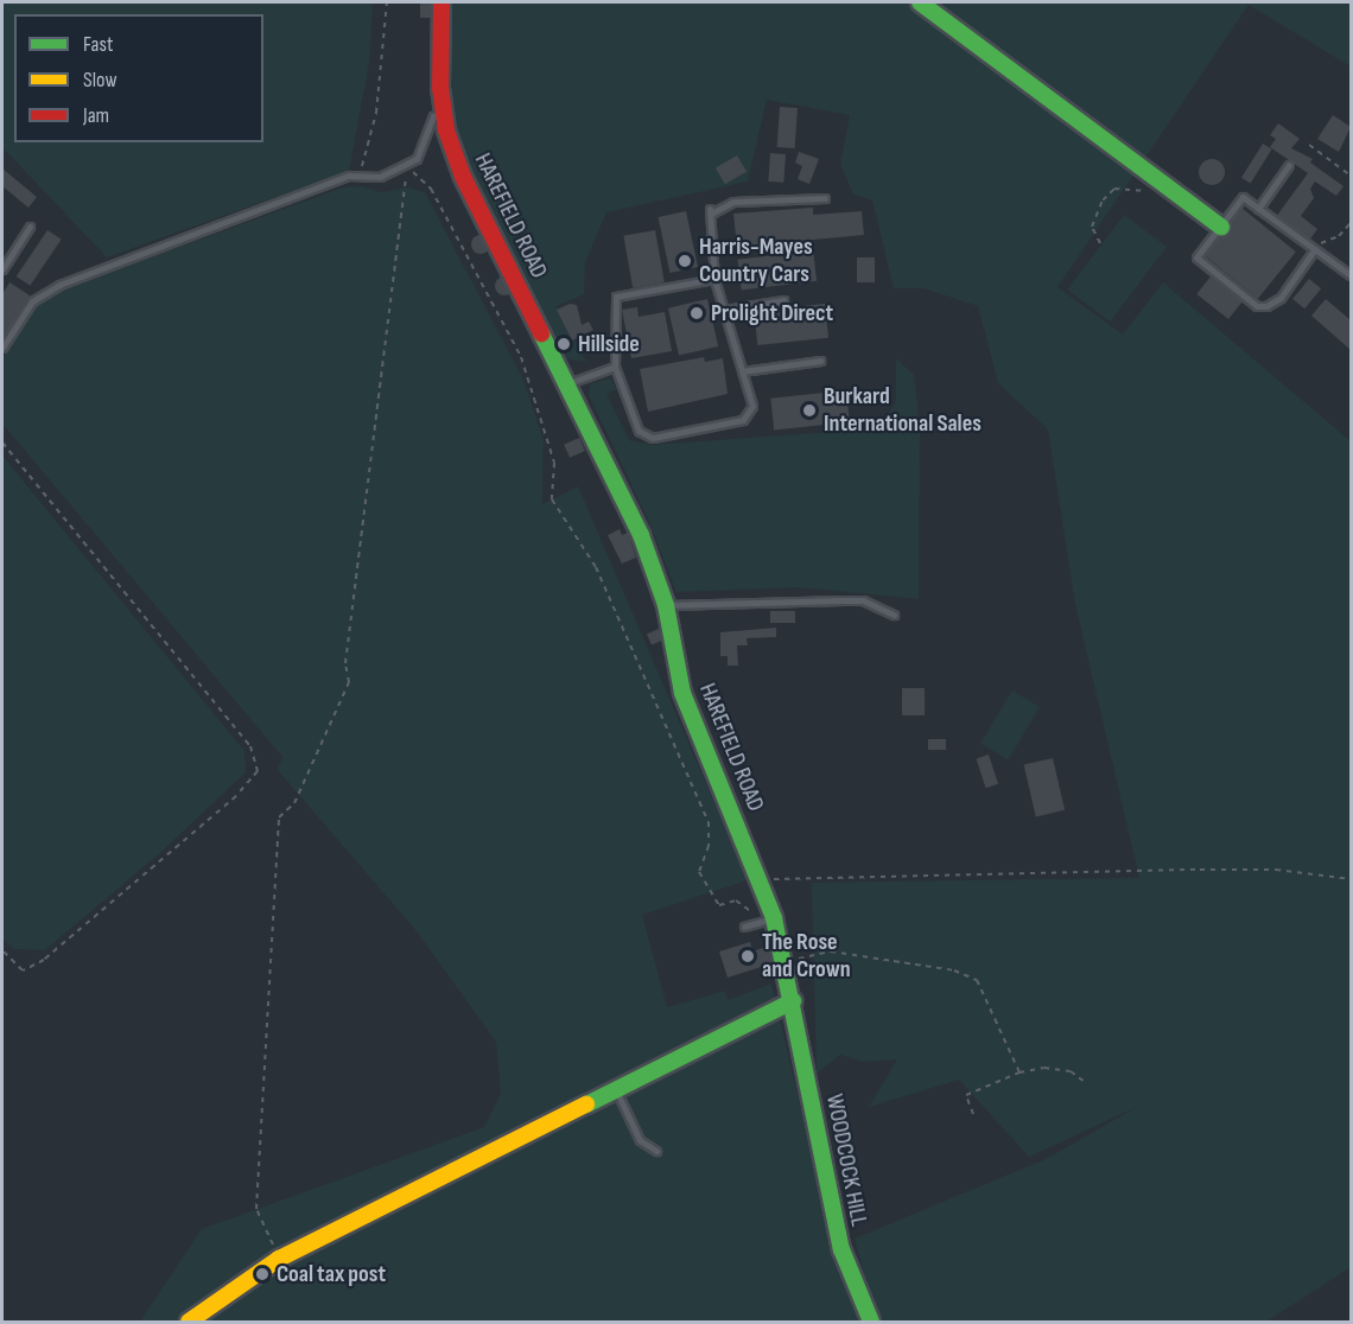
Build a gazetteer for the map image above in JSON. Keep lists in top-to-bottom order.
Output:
{
  "streets": {
    "street": ["HAREFIELD ROAD", "WOODCOCK HILL"]
  },
  "crossings": [
    ["HAREFIELD ROAD", "WOODCOCK HILL"]
  ],
  "places": [
    "Harris-Mayes Country Cars",
    "Prolight Direct",
    "Hillside",
    "Burkard International Sales",
    "The Rose and Crown",
    "Coal tax post"
  ],
  "legend": ["Fast", "Slow", "Jam"]
}
